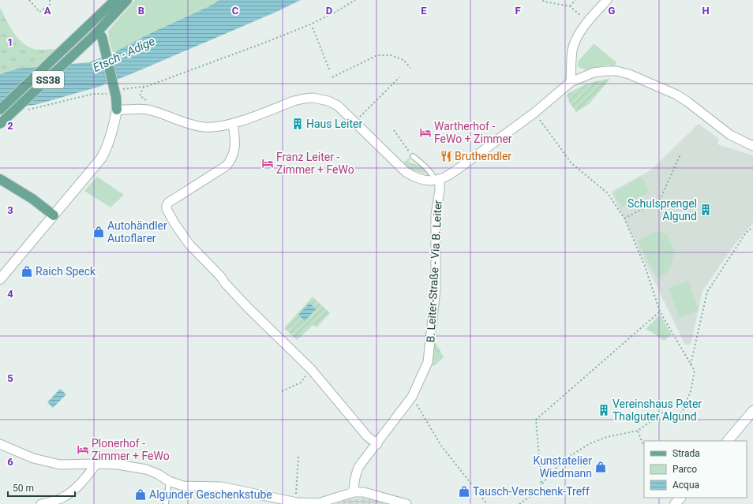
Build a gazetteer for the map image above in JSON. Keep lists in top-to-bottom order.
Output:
{
  "streets": {
    "main road": ["SS38"],
    "street": ["B. Leiter-Straße - Via B. Leiter"]
  },
  "water": ["Etsch - Adige"],
  "places": {
    "building": ["Haus Leiter", "Schulsprengel Algund", "Vereinshaus Peter Thalguter Algund"],
    "hotel": ["Wartherhof - FeWo + Zimmer", "Franz Leiter - Zimmer + FeWo", "Plonerhof - Zimmer + FeWo"],
    "restaurant": ["Bruthendler"],
    "shop": [
      "Autohändler Autoflarer",
      "Raich Speck",
      "Kunstatelier Wiedmann",
      "Tausch-Verschenk-Treff",
      "Algunder Geschenkstube"
    ]
  },
  "legend": ["Strada", "Parco", "Acqua"],
  "scale_bar": "50 m",
  "grid": {
    "columns": [
      "A",
      "B",
      "C",
      "D",
      "E",
      "F",
      "G",
      "H"
    ],
    "rows": [
      "1",
      "2",
      "3",
      "4",
      "5",
      "6"
    ]
  }
}
